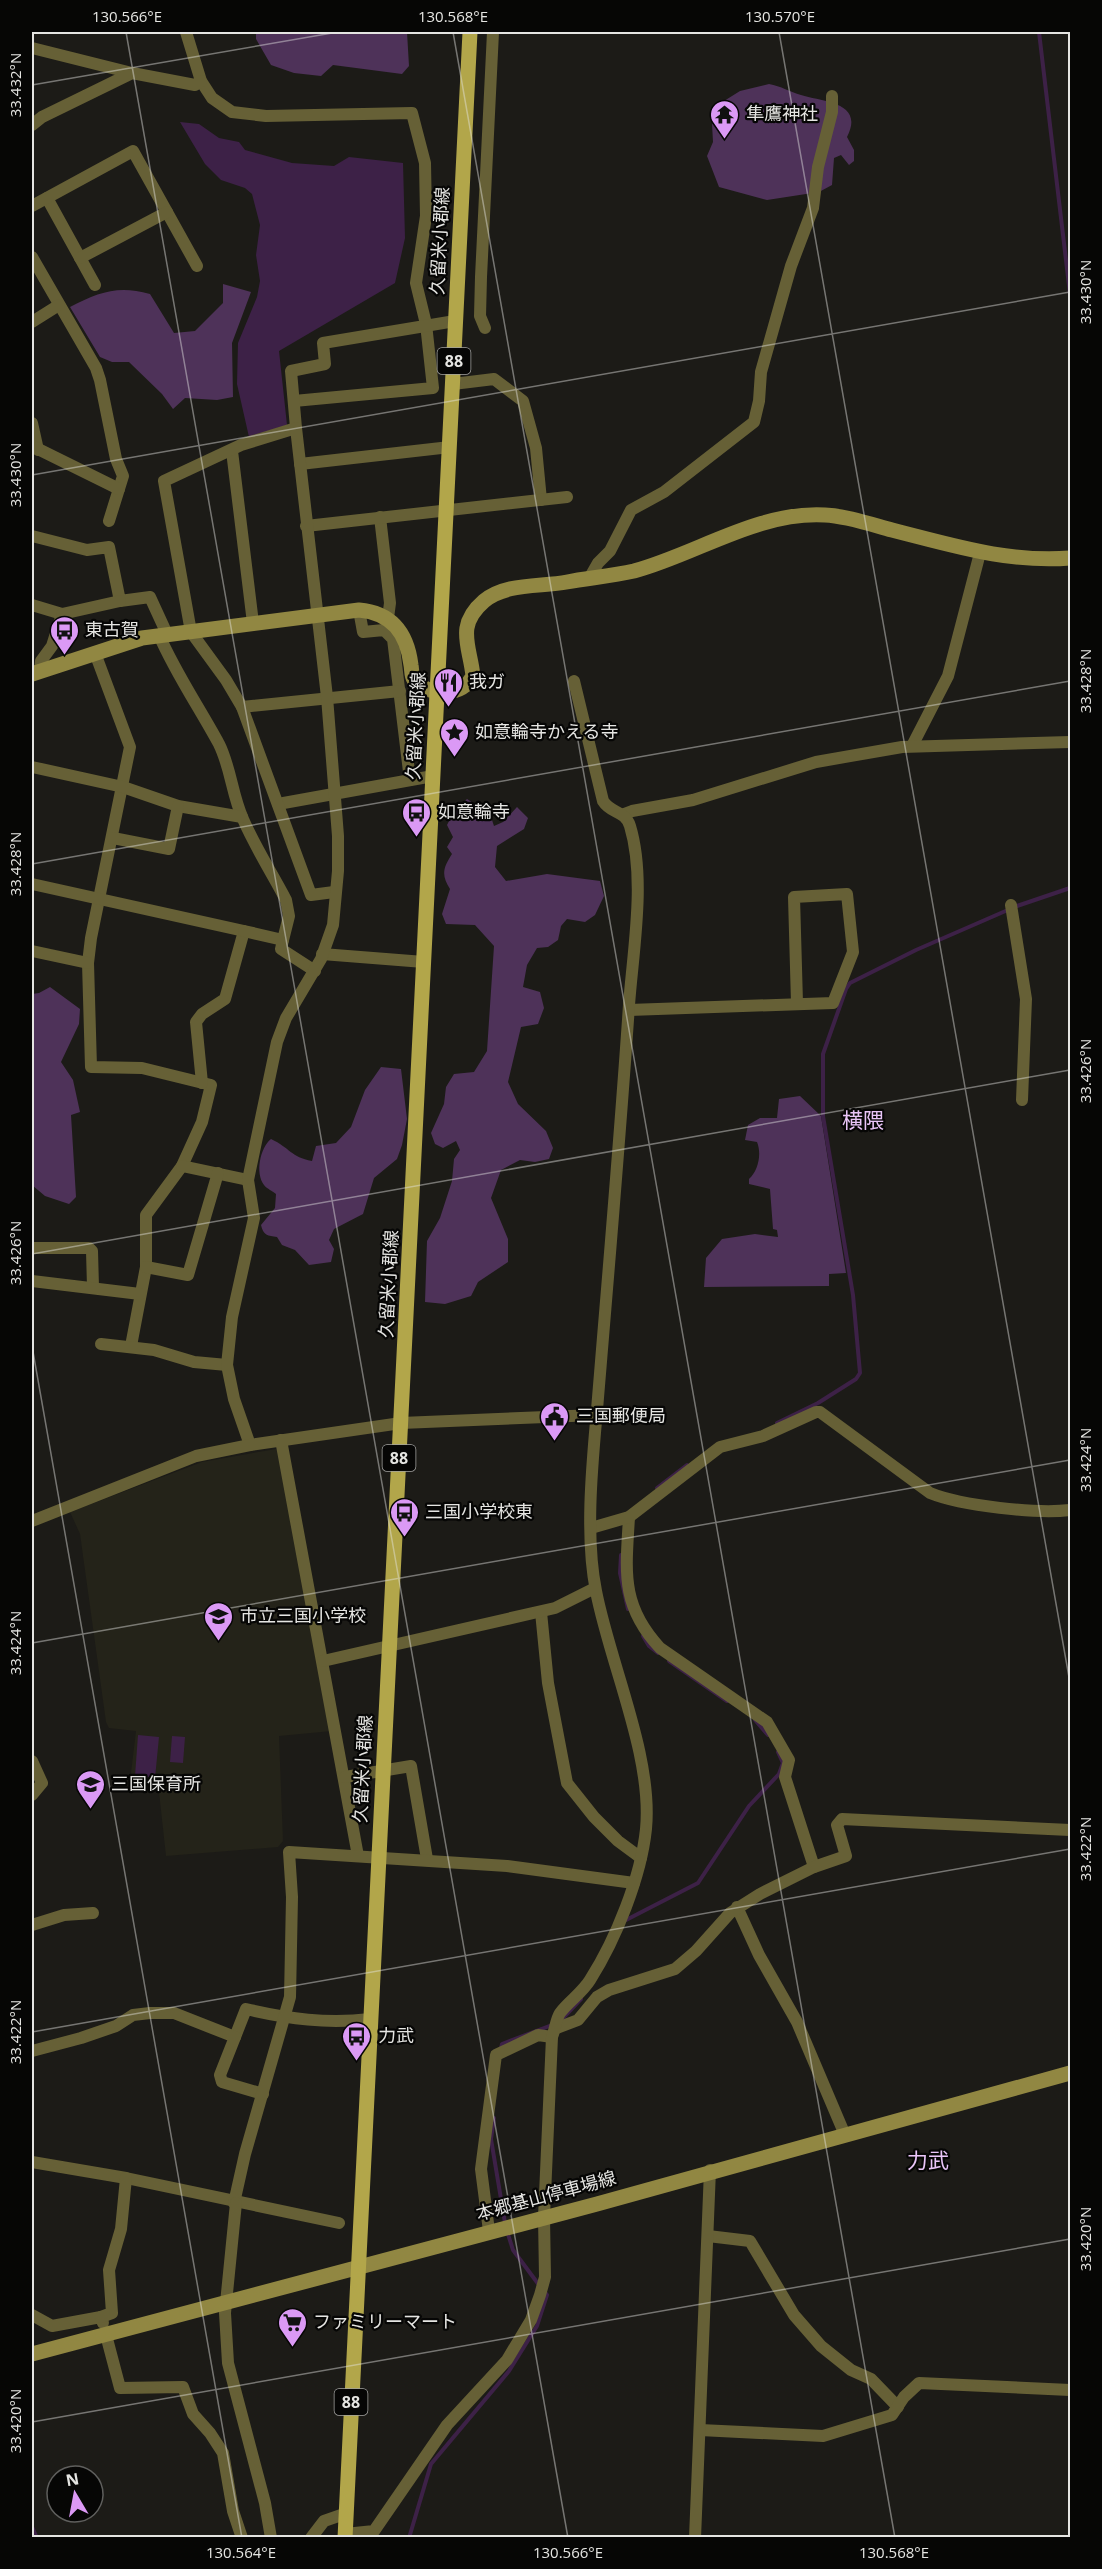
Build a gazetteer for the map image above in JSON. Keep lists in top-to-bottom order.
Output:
{
  "streets": {
    "main road": ["久留米小郡線", "88"],
    "street": ["本郷基山停車場線"]
  },
  "crossings": [
    ["久留米小郡線", "本郷基山停車場線"]
  ],
  "districts": ["横隈", "力武"],
  "places": {
    "temple": ["隼鷹神社"],
    "bus stop": [
      "東古賀",
      "如意輪寺",
      "三国小学校東",
      "力武"
    ],
    "restaurant": ["我ガ"],
    "place": ["如意輪寺かえる寺"],
    "public building": ["三国郵便局"],
    "school or university": ["市立三国小学校", "三国保育所"],
    "supermarket": ["ファミリーマート"]
  },
  "north": "top",
  "coordinates": [
    "130.566°E",
    "130.568°E",
    "130.570°E",
    "33.432°N",
    "33.430°N",
    "33.428°N",
    "33.426°N",
    "33.424°N",
    "33.422°N",
    "33.420°N",
    "130.564°E"
  ]
}
